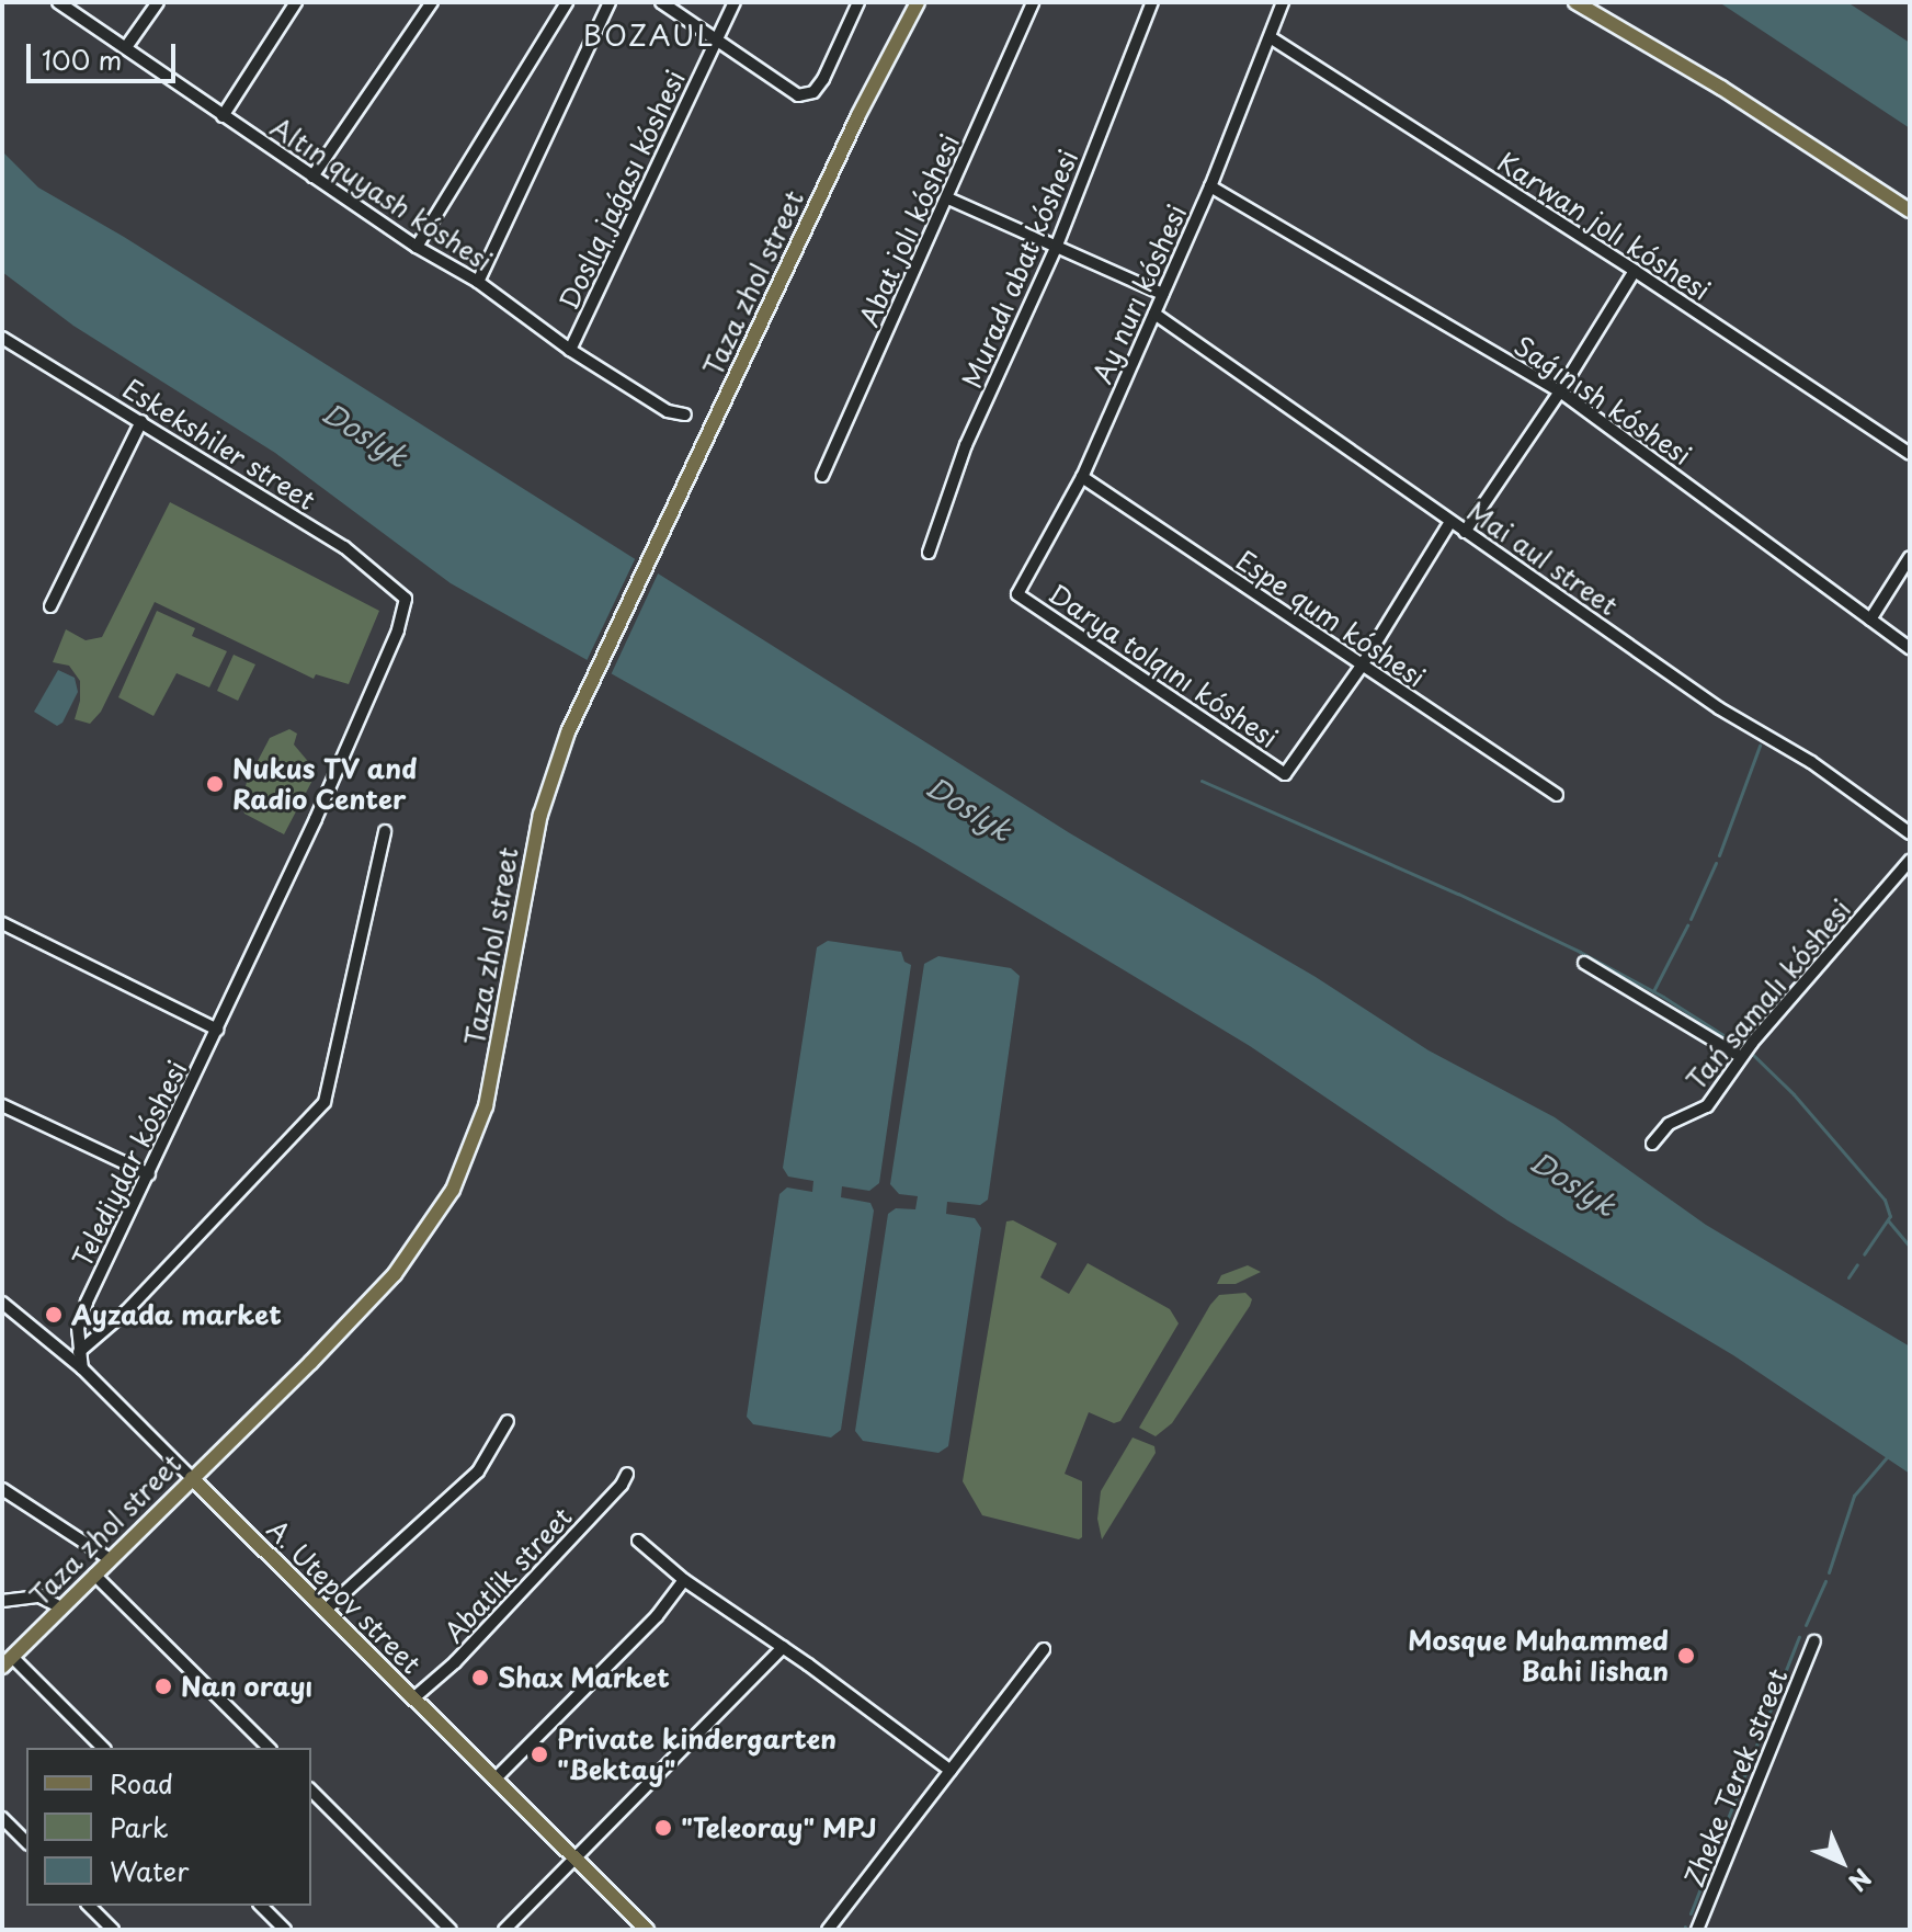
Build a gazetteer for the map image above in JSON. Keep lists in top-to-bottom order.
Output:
{
  "streets": {
    "main road": ["Taza zhol street", "A. Utepov street"],
    "street": [
      "Doslıq jaǵası kóshesi",
      "Altın quyash kóshesi",
      "Karwan jolı kóshesi",
      "Abat jolı kóshesi",
      "Muradı abat kóshesi",
      "Ay nurı kóshesi",
      "Saǵınısh kóshesi",
      "Eskekshiler street",
      "Mai aul street",
      "Espe qum kóshesi",
      "Darya tolqını kóshesi",
      "Tań samalı kóshesi",
      "Telediydar kóshesi",
      "Abatlik street",
      "Zheke Terek street"
    ]
  },
  "crossings": [
    ["Doslıq jaǵası kóshesi", "Altın quyash kóshesi"],
    ["Karwan jolı kóshesi", "Ay nurı kóshesi"],
    ["Taza zhol street", "A. Utepov street"],
    ["Ay nurı kóshesi", "Saǵınısh kóshesi"],
    ["Ay nurı kóshesi", "Mai aul street"],
    ["Ay nurı kóshesi", "Espe qum kóshesi"],
    ["Ay nurı kóshesi", "Darya tolqını kóshesi"],
    ["Eskekshiler street", "Telediydar kóshesi"],
    ["Espe qum kóshesi", "Darya tolqını kóshesi"],
    ["Telediydar kóshesi", "A. Utepov street"],
    ["Abatlik street", "A. Utepov street"]
  ],
  "districts": ["BOZAUL"],
  "water": ["Doslyk"],
  "places": [
    "Nukus TV and Radio Center",
    "Ayzada market",
    "Mosque Muhammed Bahi Iishan",
    "Shax Market",
    "Nan orayı",
    "Private kindergarten \"Bektay\"",
    "\"Teleoray\" MPJ"
  ],
  "legend": ["Road", "Park", "Water"],
  "scale_bar": "100 m",
  "north": "bottom right"
}
